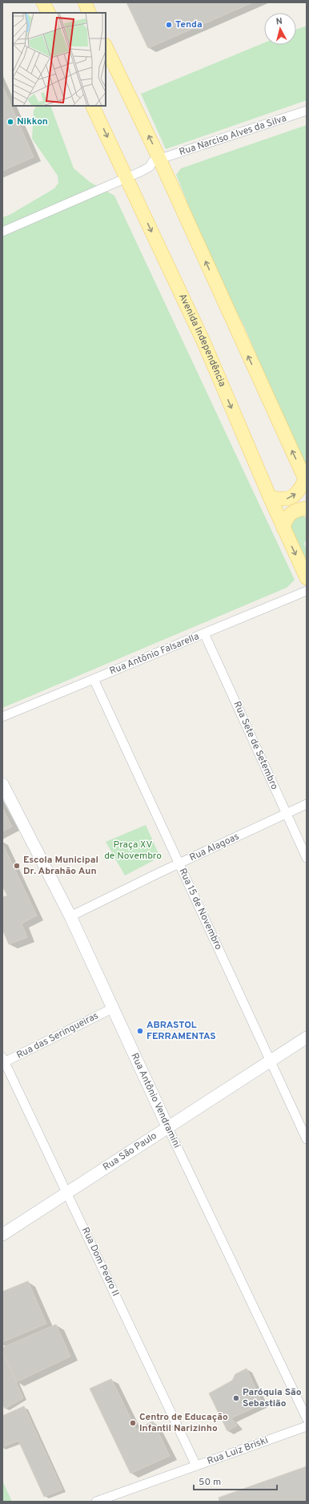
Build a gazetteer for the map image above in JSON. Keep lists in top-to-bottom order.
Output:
{
  "streets": {
    "main road": ["Avenida Independência"],
    "street": [
      "Rua Narciso Alves da Silva",
      "Rua Antônio Falsarella",
      "Rua Sete de Setembro",
      "Rua Alagoas",
      "Rua 15 de Novembro",
      "Rua das Seringueiras",
      "Rua Antônio Vendramini",
      "Rua São Paulo",
      "Rua Dom Pedro II",
      "Rua Luiz Briski"
    ]
  },
  "crossings": [
    ["Rua Narciso Alves da Silva", "Avenida Independência"],
    ["Rua Antônio Falsarella", "Rua Sete de Setembro"],
    ["Rua Antônio Falsarella", "Rua 15 de Novembro"],
    ["Rua Sete de Setembro", "Rua Alagoas"],
    ["Rua Alagoas", "Rua 15 de Novembro"],
    ["Rua Alagoas", "Rua Antônio Vendramini"],
    ["Rua 15 de Novembro", "Rua São Paulo"],
    ["Rua das Seringueiras", "Rua Antônio Vendramini"],
    ["Rua das Seringueiras", "Rua Dom Pedro II"],
    ["Rua Antônio Vendramini", "Rua São Paulo"],
    ["Rua São Paulo", "Rua Dom Pedro II"],
    ["Rua Dom Pedro II", "Rua Luiz Briski"]
  ],
  "parks": ["Praça XV de Novembro"],
  "places": [
    "Tenda",
    "Nikkon",
    "Escola Municipal Dr. Abrahão Aun",
    "ABRASTOL FERRAMENTAS",
    "Paróquia São Sebastião",
    "Centro de Educação Infantil Narizinho"
  ],
  "scale_bar": "50 m",
  "north": "top"
}
